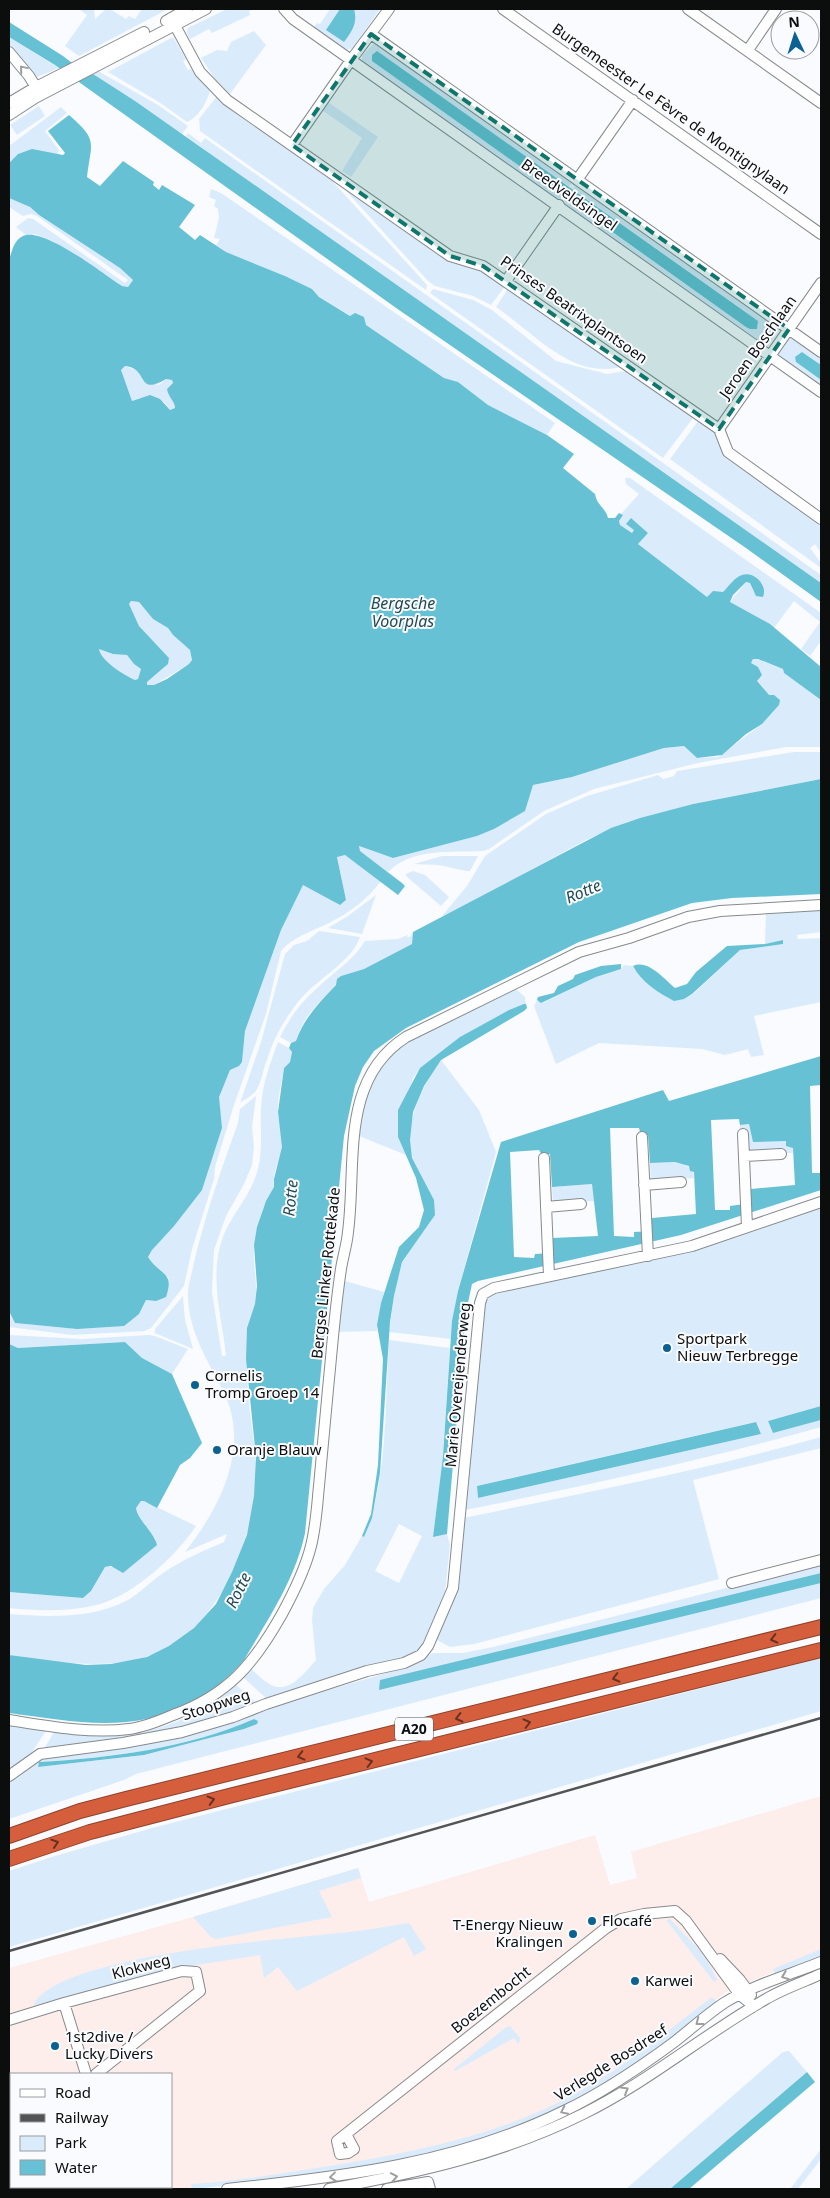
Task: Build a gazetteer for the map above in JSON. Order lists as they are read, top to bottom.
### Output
{
  "streets": {
    "highway": ["A20"],
    "street": [
      "Burgemeester Le Fèvre de Montignylaan",
      "Breedveldsingel",
      "Prinses Beatrixplantsoen",
      "Jeroen Boschlaan",
      "Bergse Linker Rottekade",
      "Marie Overeijenderweg",
      "Stoopweg",
      "Klokweg",
      "Boezembocht",
      "Verlegde Bosdreef"
    ]
  },
  "crossings": [
    ["Breedveldsingel", "Jeroen Boschlaan"],
    ["Prinses Beatrixplantsoen", "Jeroen Boschlaan"],
    ["Marie Overeijenderweg", "Stoopweg"],
    ["Boezembocht", "Verlegde Bosdreef"]
  ],
  "water": ["Bergsche Voorplas", "Rotte"],
  "places": [
    "Sportpark Nieuw Terbregge",
    "Cornelis Tromp Groep 14",
    "Oranje Blauw",
    "Flocafé",
    "T-Energy Nieuw Kralingen",
    "Karwei",
    "1st2dive / Lucky Divers"
  ],
  "legend": [
    "Road",
    "Railway",
    "Park",
    "Water"
  ],
  "north": "top"
}
